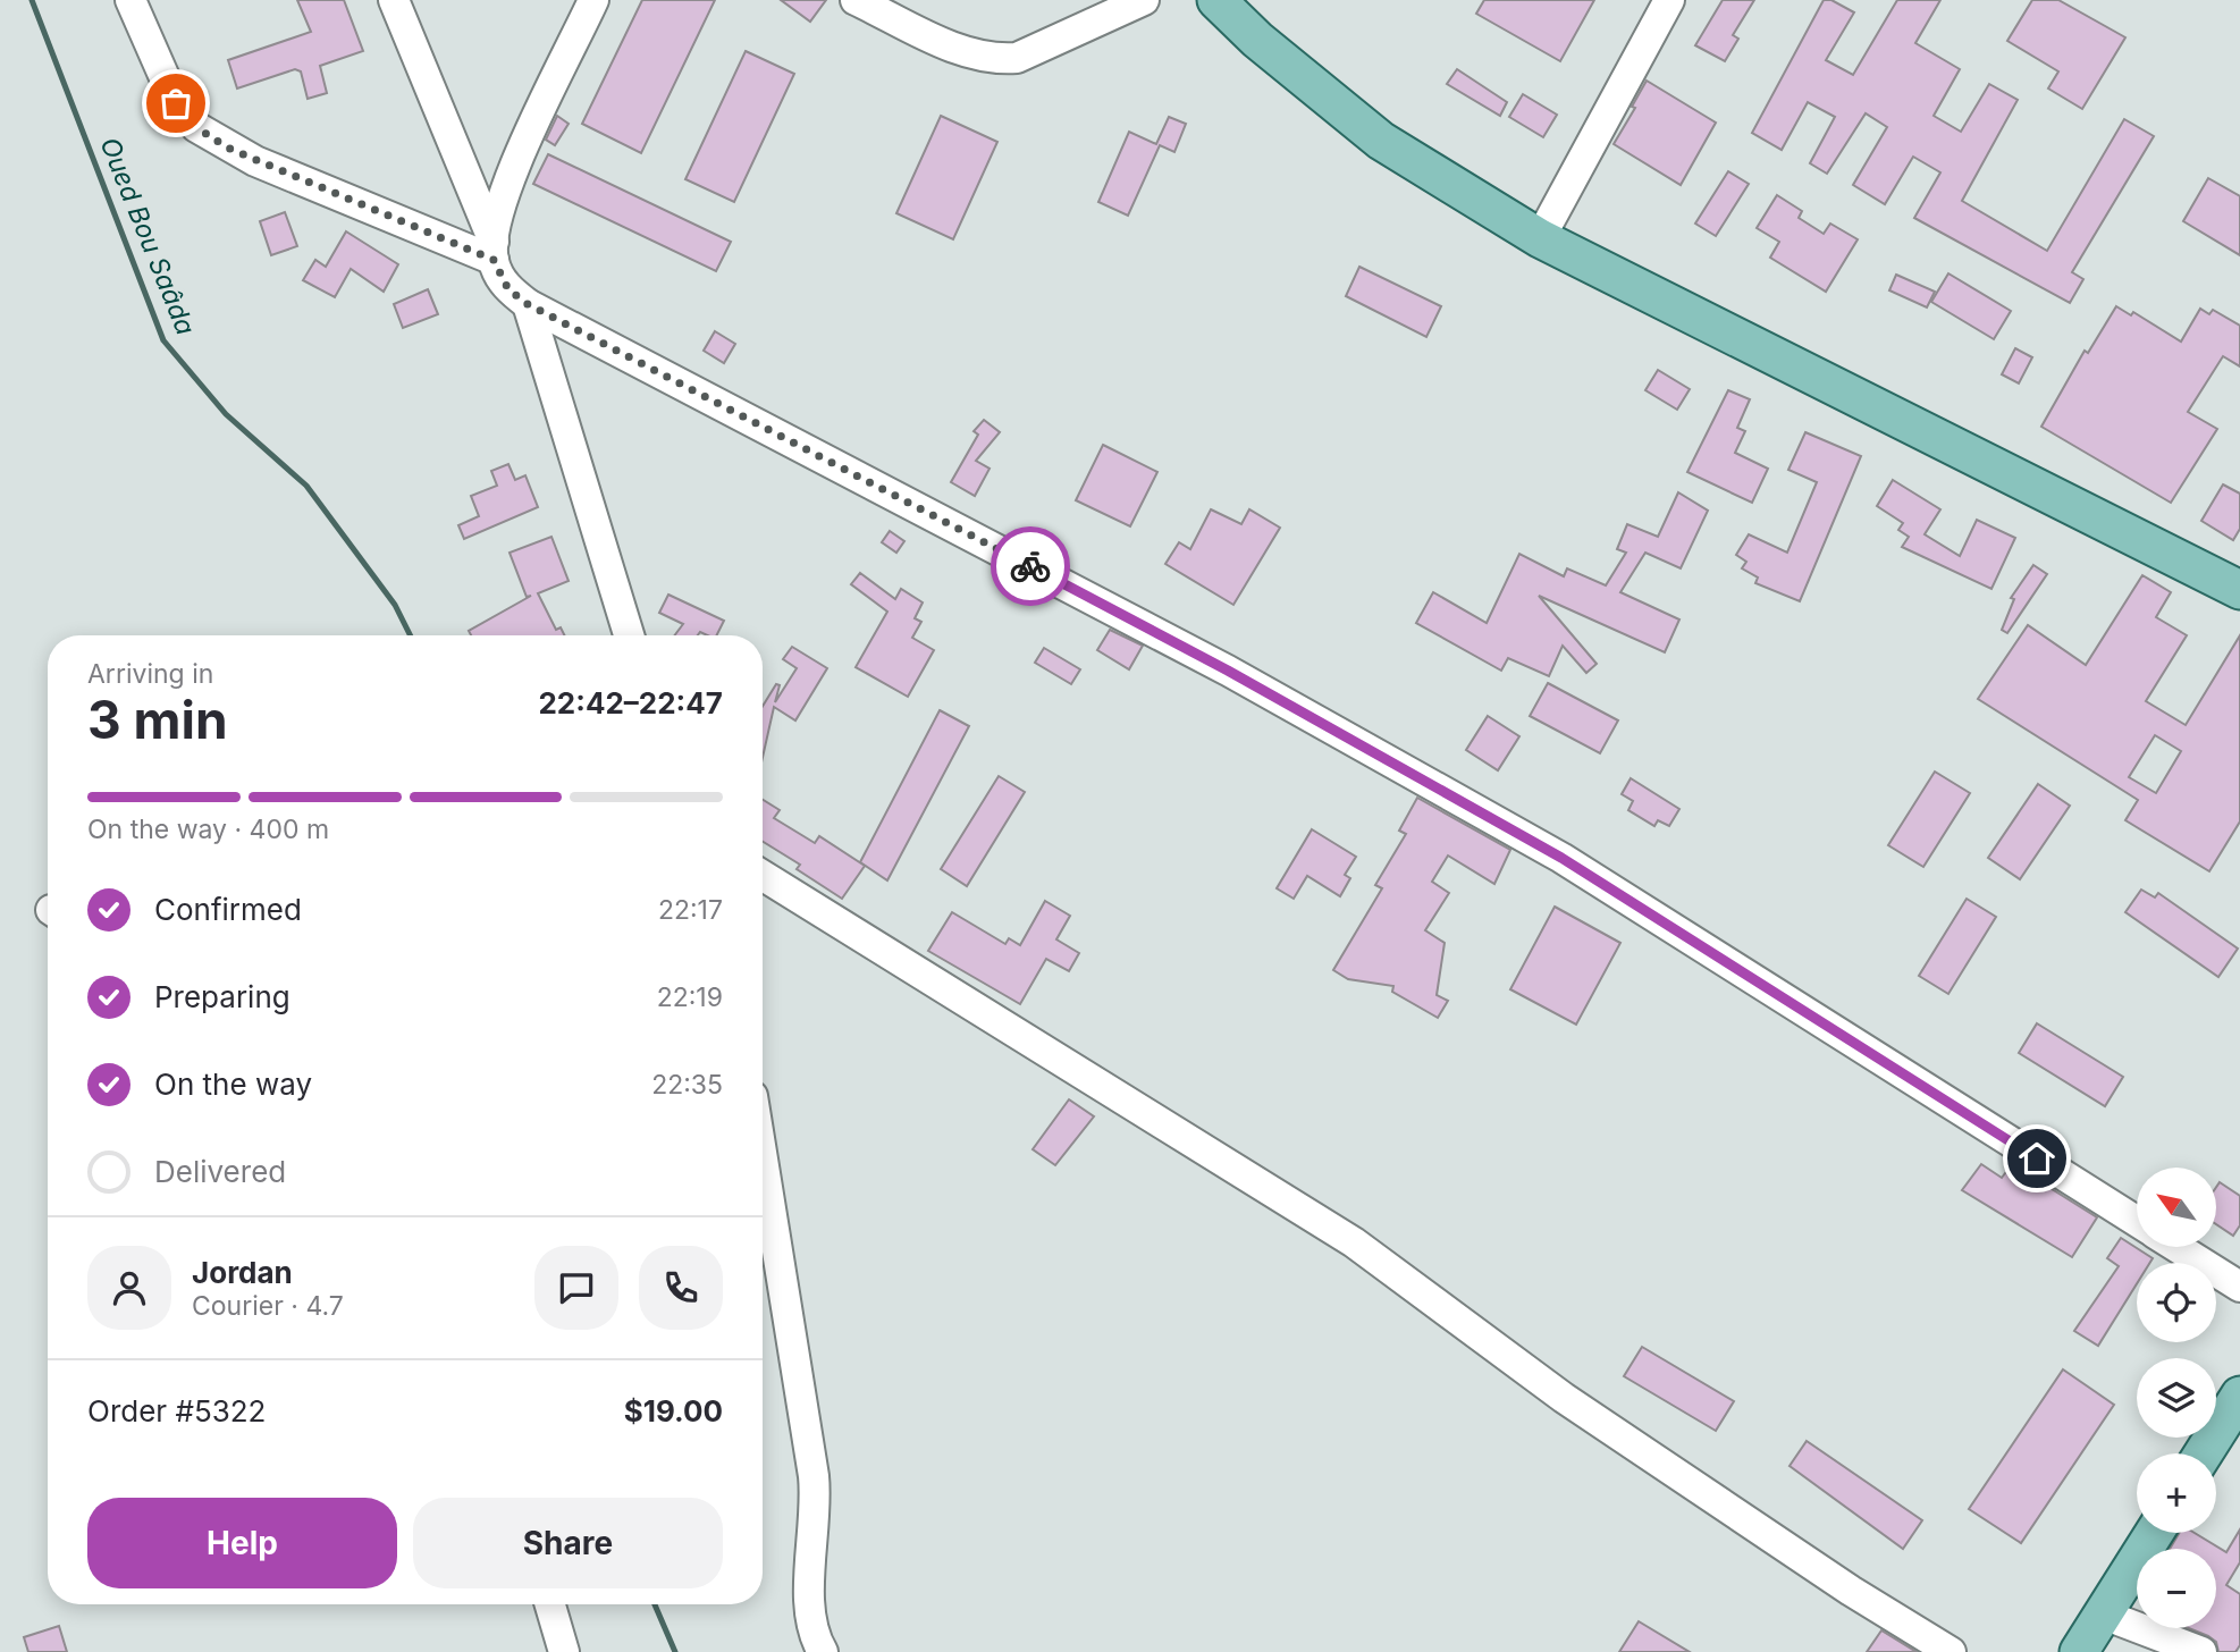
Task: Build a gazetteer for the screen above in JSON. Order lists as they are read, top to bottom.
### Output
{
  "water": ["Oued Bou Saâda"],
  "north": "top left",
  "page": {
    "heading": ["3 min", "Arriving in", "22:42–22:47"],
    "panel": [
      "Jordan",
      "Courier · 4.7",
      "Order #5322",
      "$19.00"
    ],
    "bar": "On the way · 400 m",
    "list": [
      ["Confirmed", "22:17"],
      ["Preparing", "22:19"],
      ["On the way", "22:35"],
      "Delivered"
    ],
    "map_buttons": ["+", "−"],
    "buttons": ["Help", "Share"]
  }
}
